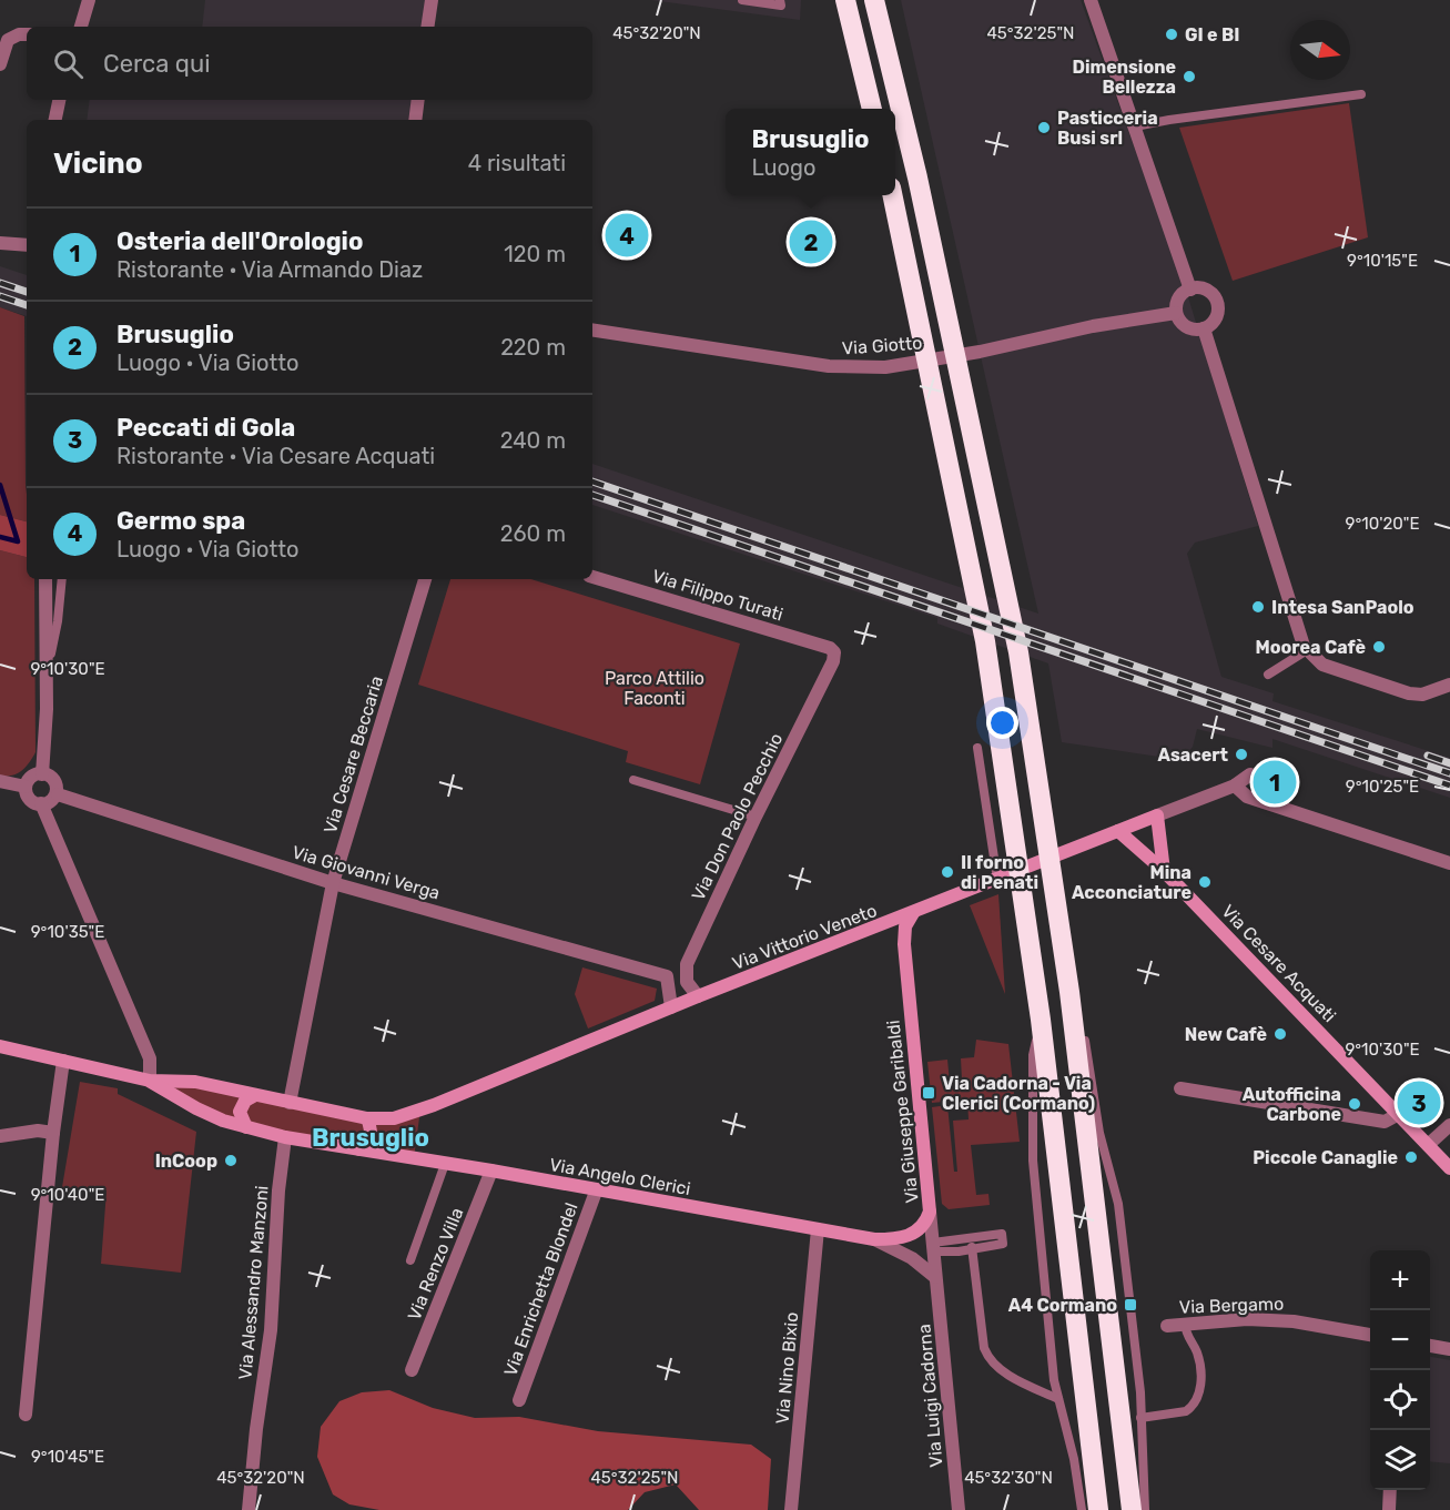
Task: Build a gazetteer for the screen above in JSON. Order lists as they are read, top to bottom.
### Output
{
  "streets": {
    "street": [
      "Via Giotto",
      "Via Filippo Turati",
      "Via Cesare Beccaria",
      "Via Don Paolo Pecchio",
      "Via Giovanni Verga",
      "Via Vittorio Veneto",
      "Via Cesare Acquati",
      "Via Giuseppe Garibaldi",
      "Via Angelo Clerici",
      "Via Renzo Villa",
      "Via Alessandro Manzoni",
      "Via Enrichetta Blondel",
      "Via Bergamo",
      "Via Nino Bixio",
      "Via Luigi Cadorna"
    ]
  },
  "crossings": [
    ["Via Filippo Turati", "Via Don Paolo Pecchio"],
    ["Via Cesare Beccaria", "Via Giovanni Verga"],
    ["Via Cesare Beccaria", "Via Vittorio Veneto"],
    ["Via Vittorio Veneto", "Via Cesare Acquati"],
    ["Via Vittorio Veneto", "Via Giuseppe Garibaldi"],
    ["Via Vittorio Veneto", "Via Angelo Clerici"],
    ["Via Giuseppe Garibaldi", "Via Angelo Clerici"],
    ["Via Giuseppe Garibaldi", "Via Luigi Cadorna"],
    ["Via Angelo Clerici", "Via Renzo Villa"],
    ["Via Angelo Clerici", "Via Alessandro Manzoni"],
    ["Via Angelo Clerici", "Via Enrichetta Blondel"],
    ["Via Angelo Clerici", "Via Nino Bixio"],
    ["Via Angelo Clerici", "Via Luigi Cadorna"]
  ],
  "districts": ["Brusuglio"],
  "parks": ["Parco Attilio Faconti"],
  "places": {
    "other": [
      "GI e BI",
      "Dimensione Bellezza",
      "Pasticceria Busi srl",
      "Intesa SanPaolo",
      "Moorea Cafè",
      "Asacert",
      "Il forno di Penati",
      "Mina Acconciature",
      "New Cafè",
      "Autofficina Carbone",
      "Piccole Canaglie",
      "InCoop"
    ],
    "transit": ["Via Cadorna - Via Clerici (Cormano)", "A4 Cormano"]
  },
  "north": "right",
  "page": {
    "search": "Cerca qui",
    "popup": ["Brusuglio", "Luogo"],
    "heading": ["Vicino", "4 risultati"],
    "list": [
      {
        "mark": "1",
        "name": "Osteria dell'Orologio",
        "note": "Ristorante · Via Armando Diaz",
        "value": "120 m"
      },
      {
        "mark": "2",
        "name": "Brusuglio",
        "note": "Luogo · Via Giotto",
        "value": "220 m"
      },
      {
        "mark": "3",
        "name": "Peccati di Gola",
        "note": "Ristorante · Via Cesare Acquati",
        "value": "240 m"
      },
      {
        "mark": "4",
        "name": "Germo spa",
        "note": "Luogo · Via Giotto",
        "value": "260 m"
      }
    ],
    "pins": [
      "4",
      "2",
      "1",
      "3"
    ],
    "map_buttons": ["+", "−"]
  },
  "coordinates": [
    "45°32'20\"N",
    "45°32'25\"N",
    "9°10'15\"E",
    "9°10'20\"E",
    "9°10'30\"E",
    "9°10'25\"E",
    "9°10'35\"E",
    "9°10'40\"E",
    "9°10'45\"E",
    "45°32'30\"N"
  ]
}
